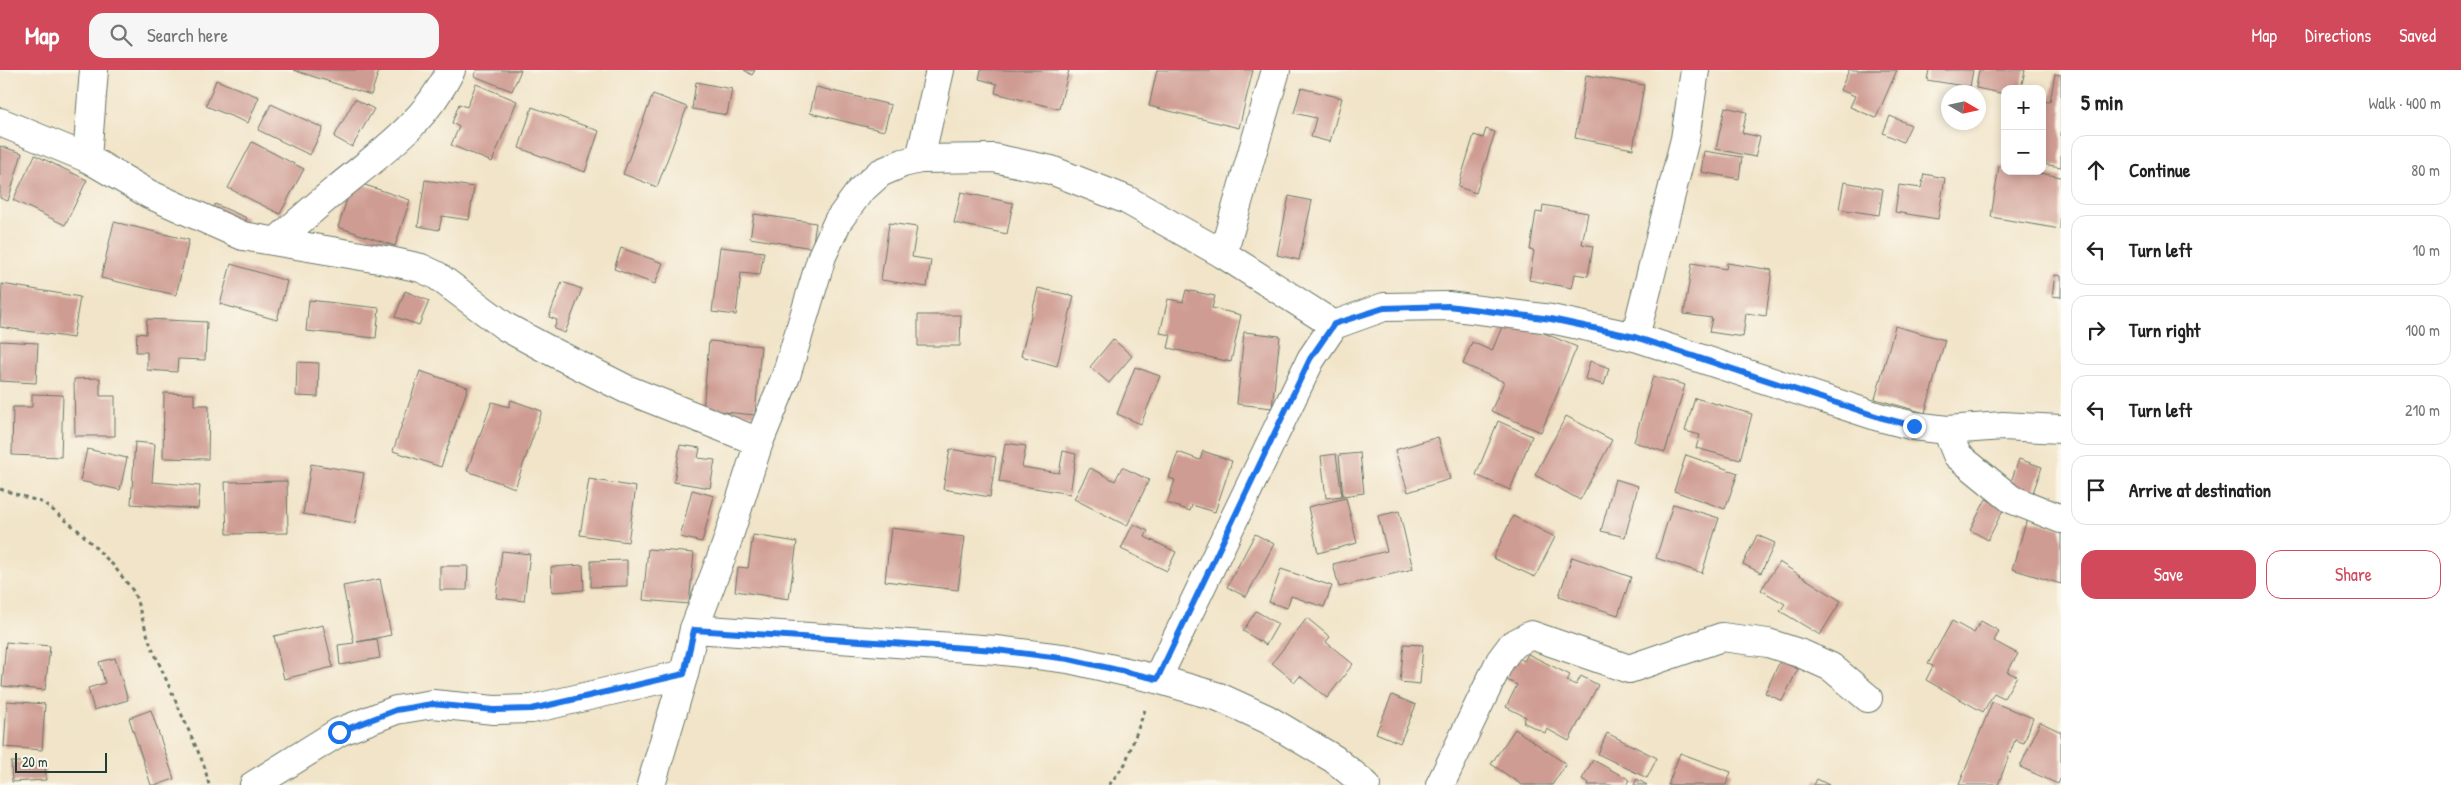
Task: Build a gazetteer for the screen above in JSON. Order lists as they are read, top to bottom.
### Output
{
  "scale_bar": "20 m",
  "north": "right",
  "page": {
    "header": "Map",
    "search": "Search here",
    "nav": ["Map", "Directions", "Saved"],
    "heading": ["5 min", "Walk · 400 m"],
    "map_buttons": ["+", "−"],
    "list": [
      ["Continue", "80 m"],
      ["Turn left", "10 m"],
      ["Turn right", "100 m"],
      ["Turn left", "210 m"],
      "Arrive at destination"
    ],
    "buttons": ["Save", "Share"],
    "scale": "20 m"
  }
}
